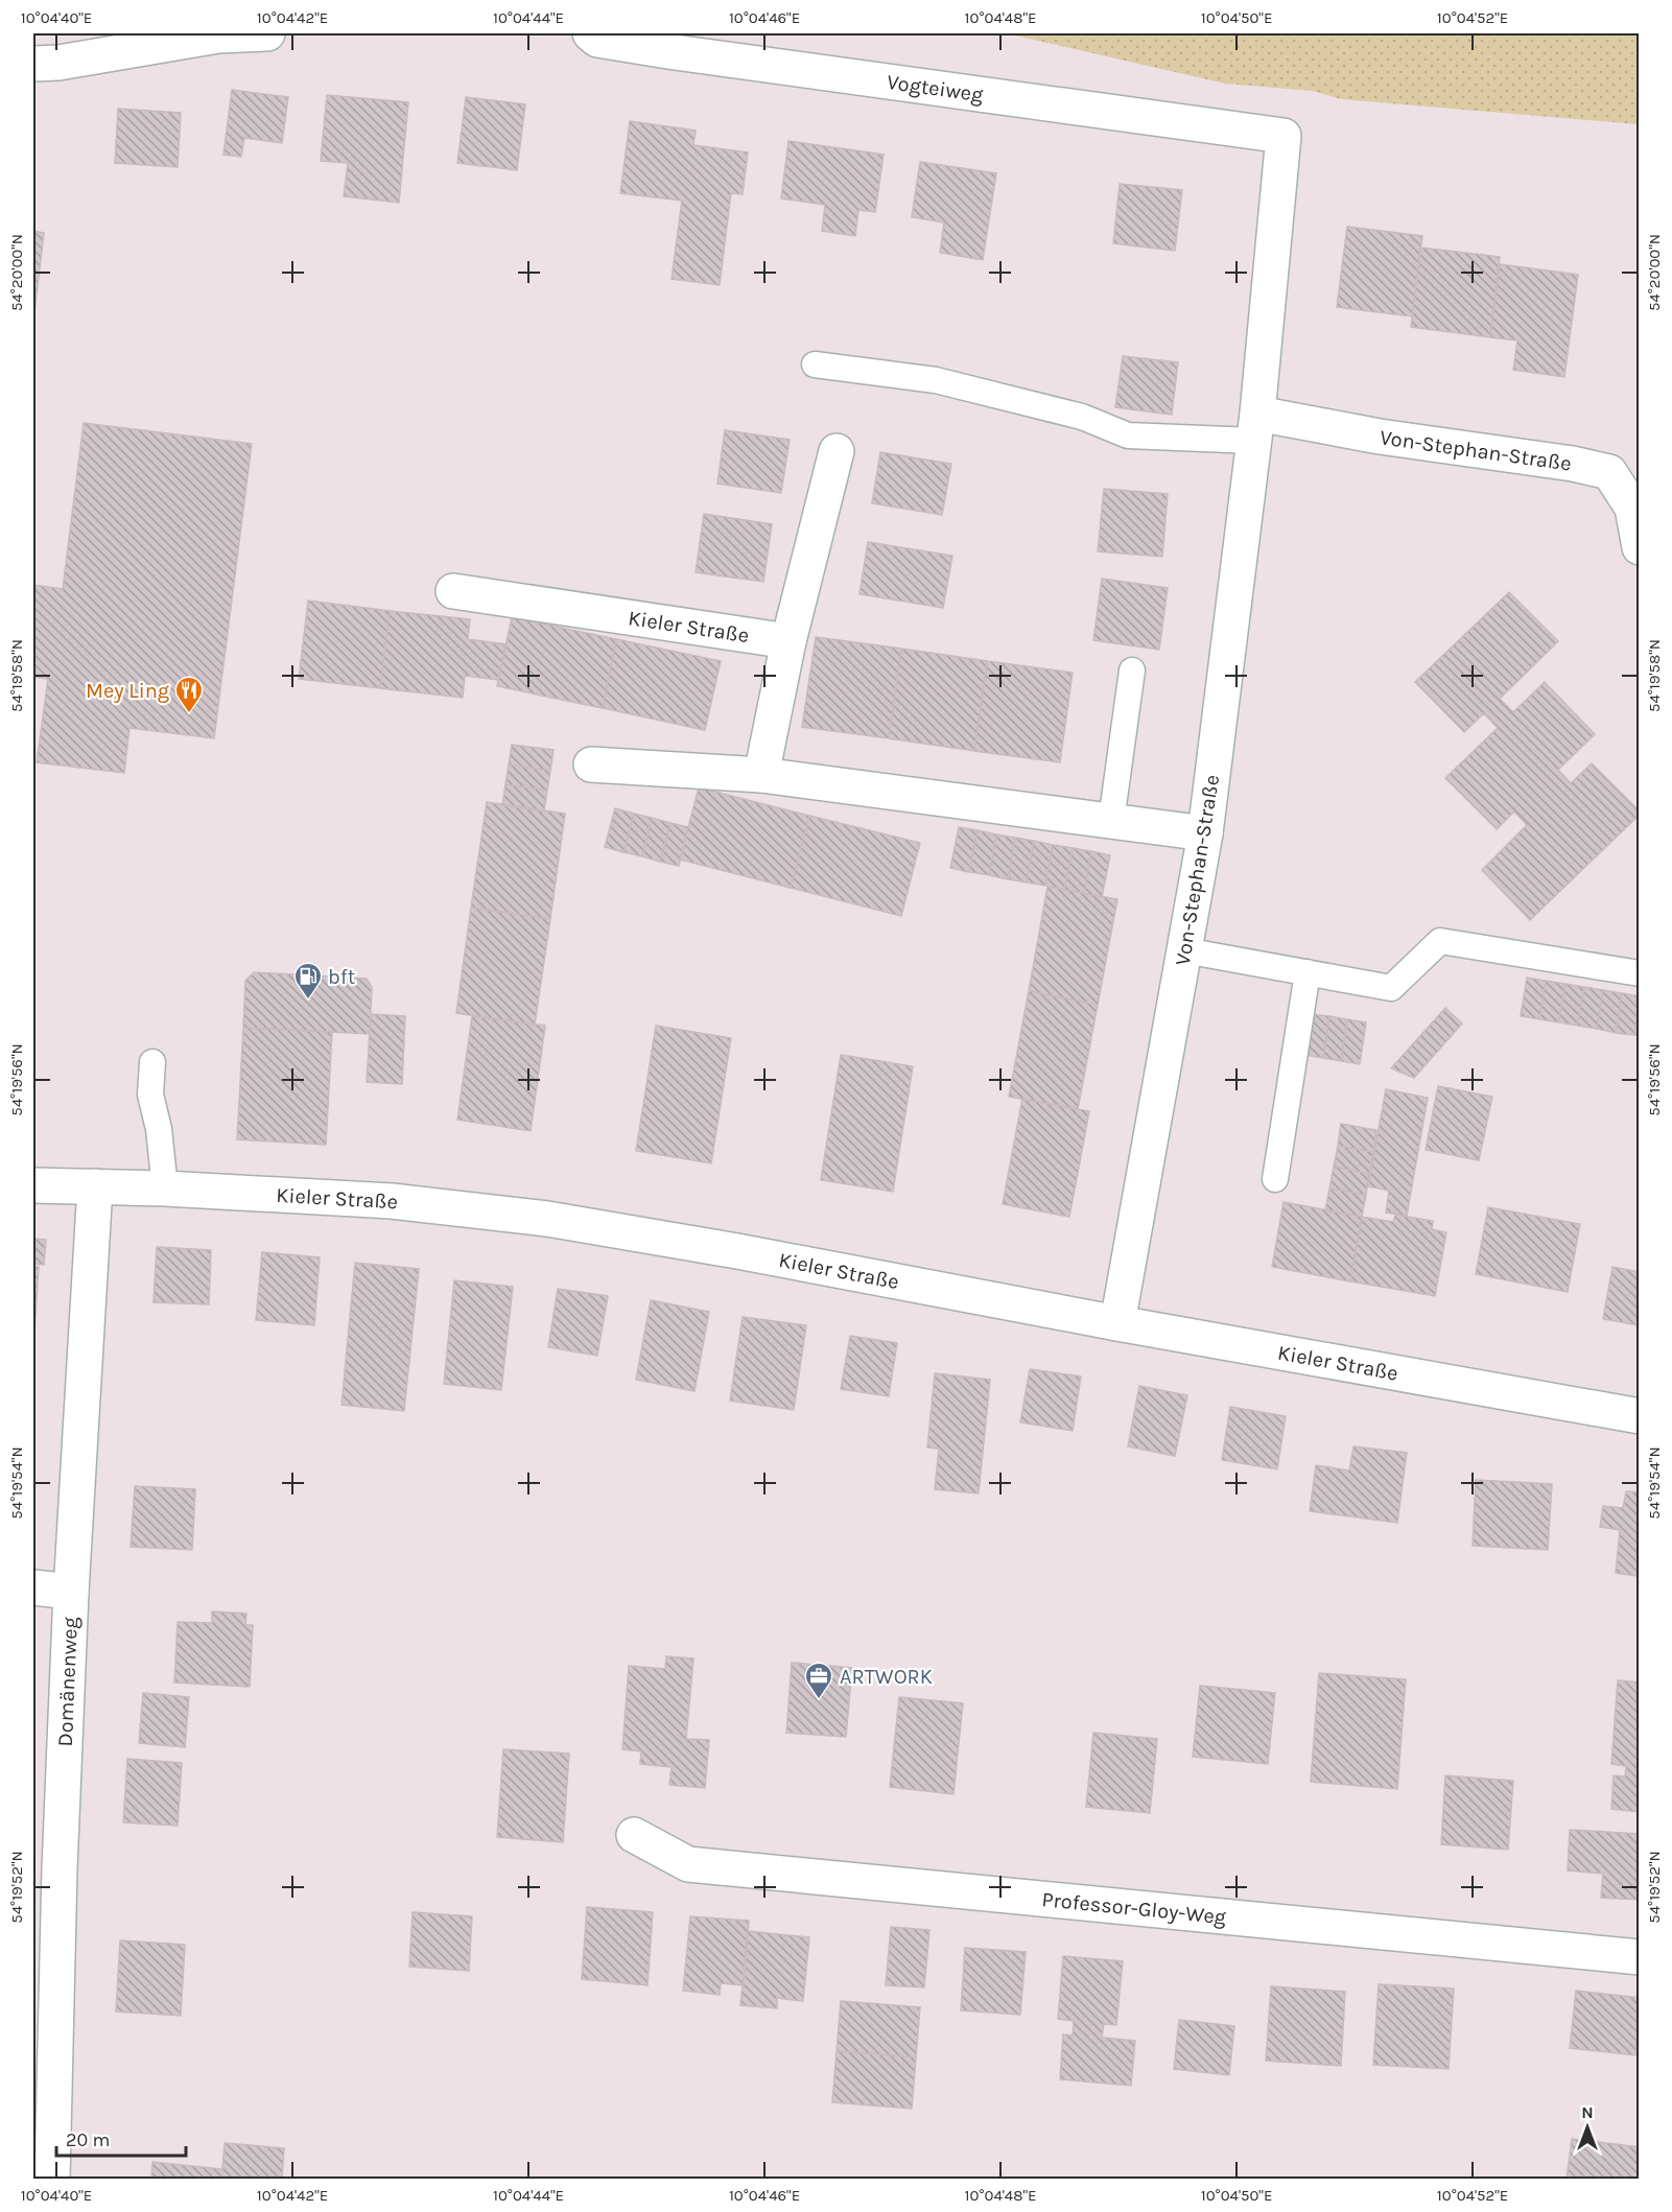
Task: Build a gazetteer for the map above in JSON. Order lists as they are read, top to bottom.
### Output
{
  "streets": {
    "street": [
      "Vogteiweg",
      "Von-Stephan-Straße",
      "Kieler Straße",
      "Domänenweg",
      "Professor-Gloy-Weg"
    ]
  },
  "crossings": [
    ["Vogteiweg", "Von-Stephan-Straße"],
    ["Von-Stephan-Straße", "Kieler Straße"],
    ["Kieler Straße", "Domänenweg"]
  ],
  "places": {
    "restaurant": ["Mey Ling"],
    "fuel station": ["bft"],
    "office": ["ARTWORK"]
  },
  "scale_bar": "20 m",
  "north": "top",
  "coordinates": [
    "10°04'40\"E",
    "10°04'42\"E",
    "10°04'44\"E",
    "10°04'46\"E",
    "10°04'48\"E",
    "10°04'50\"E",
    "10°04'52\"E",
    "54°20'00\"N",
    "54°19'58\"N",
    "54°19'56\"N",
    "54°19'54\"N",
    "54°19'52\"N"
  ]
}
